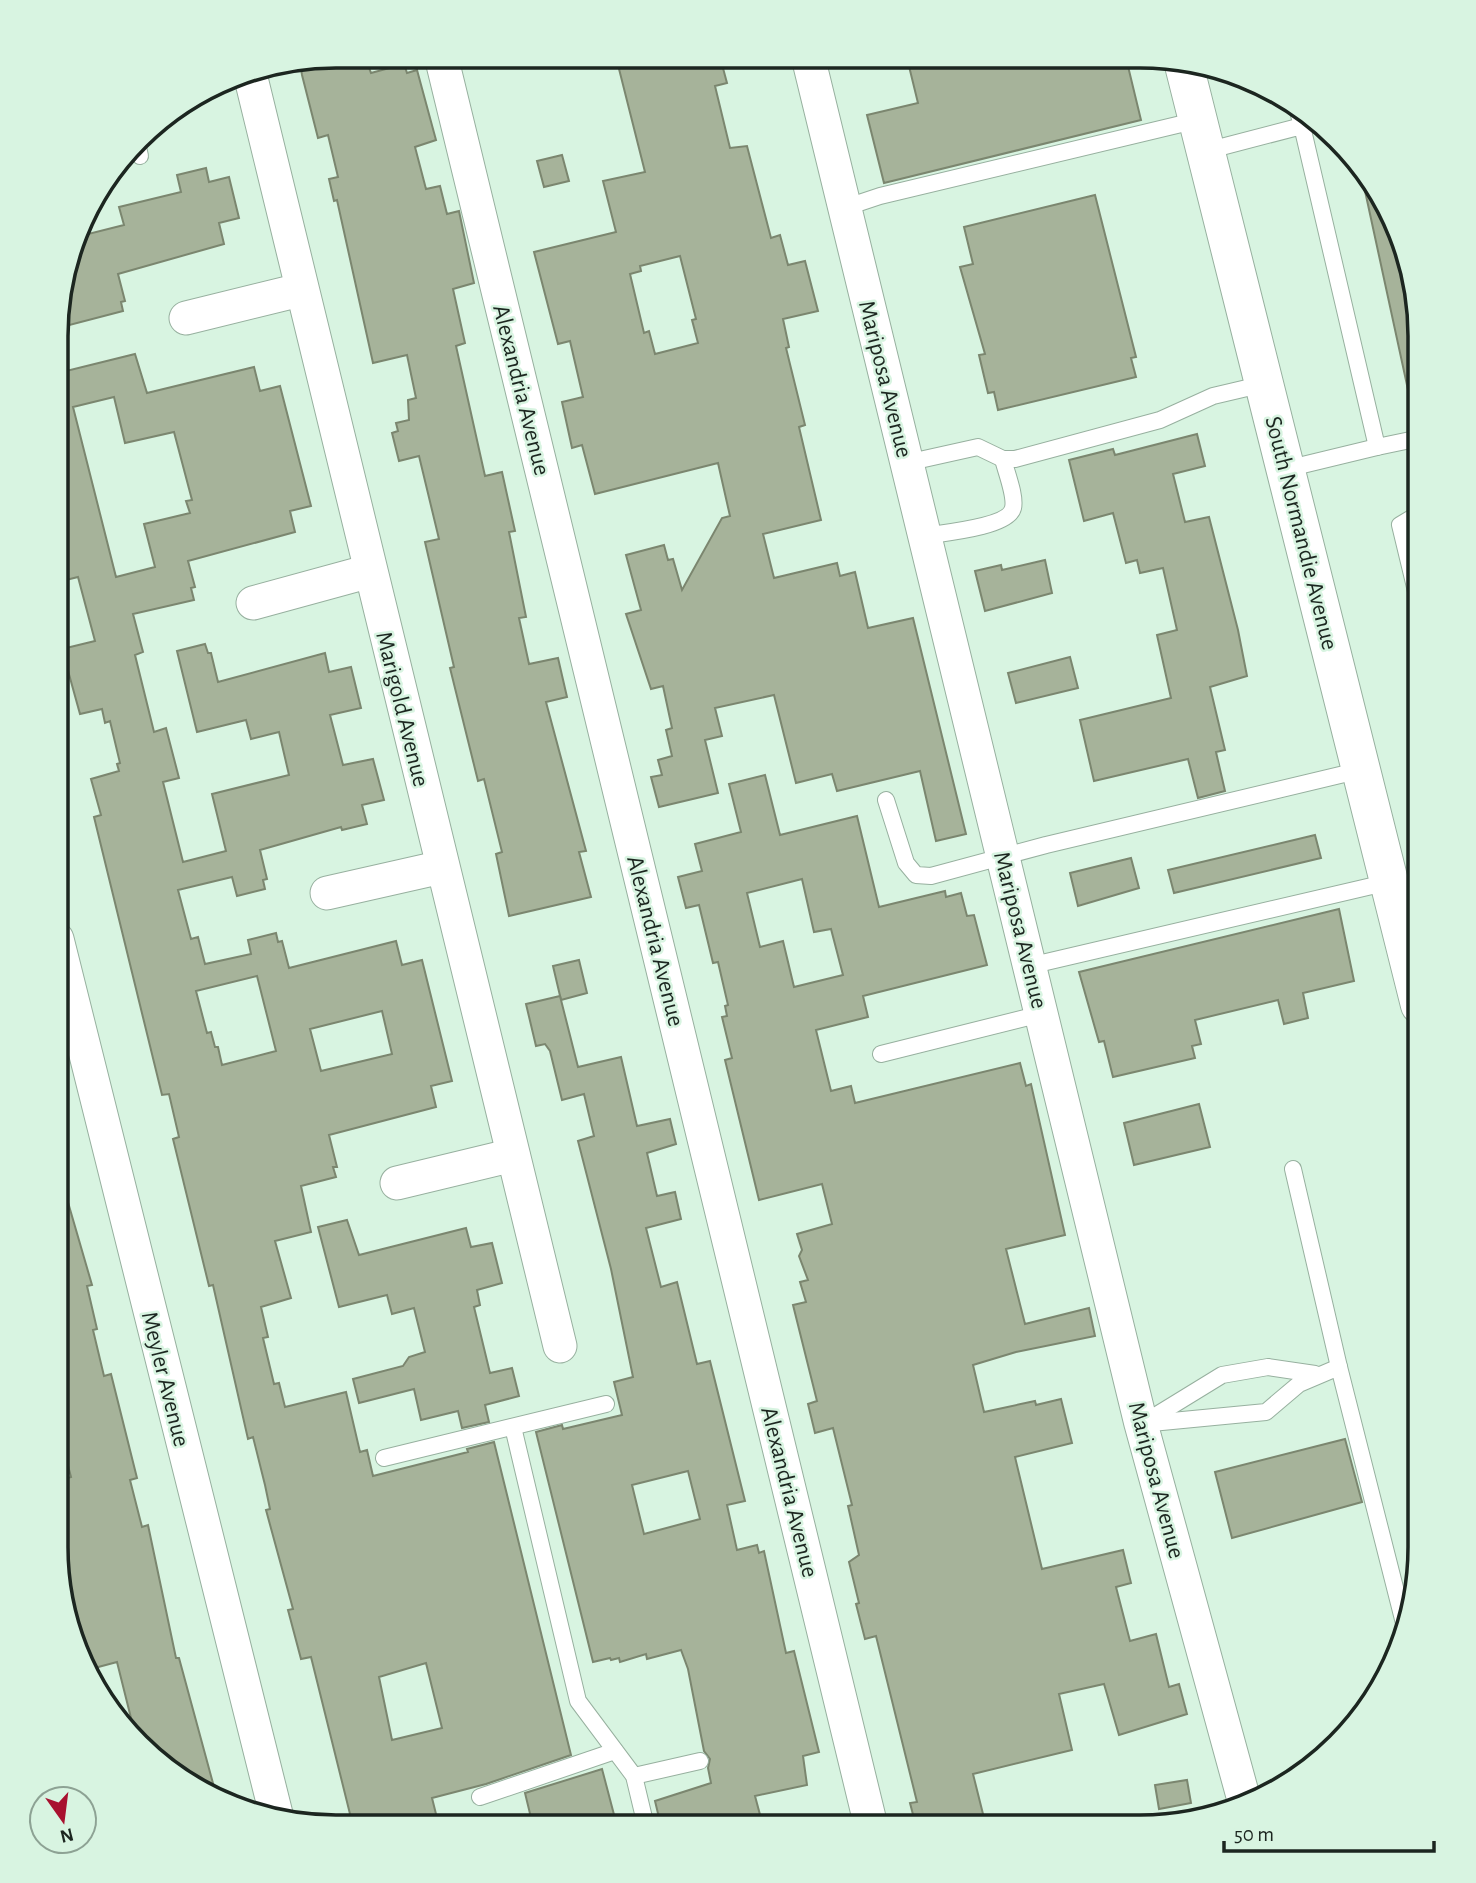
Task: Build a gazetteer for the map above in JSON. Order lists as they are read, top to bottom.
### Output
{
  "streets": {
    "main road": ["South Normandie Avenue"],
    "street": [
      "Mariposa Avenue",
      "Alexandria Avenue",
      "Marigold Avenue",
      "Meyler Avenue"
    ]
  },
  "scale_bar": "50 m",
  "north": "bottom"
}
